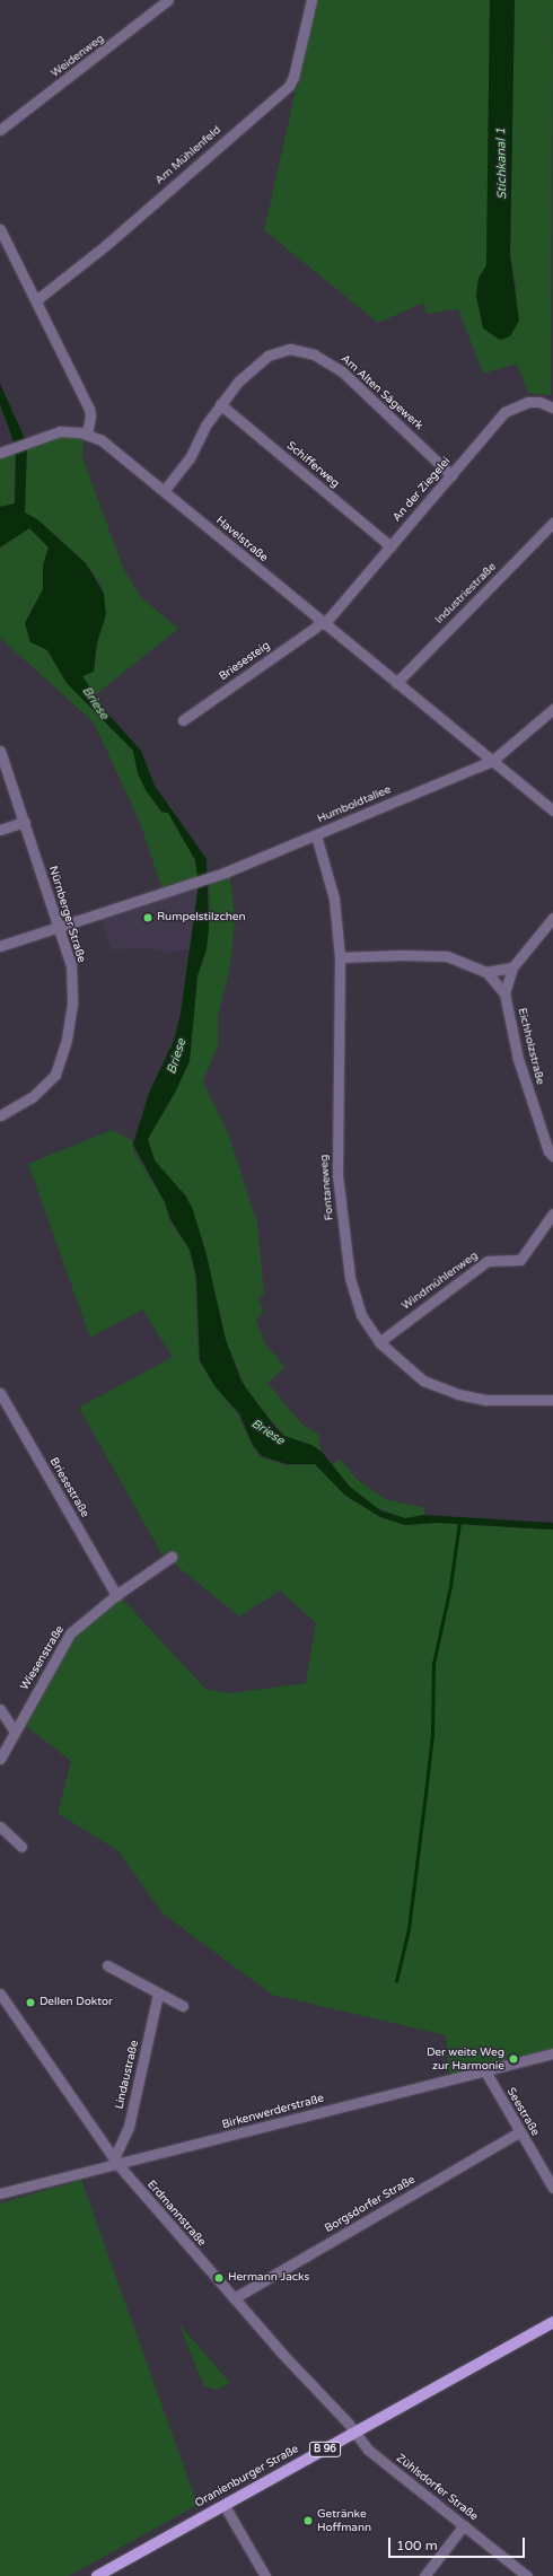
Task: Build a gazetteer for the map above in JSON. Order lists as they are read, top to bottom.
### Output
{
  "streets": {
    "main road": ["B 96", "Oranienburger Straße"],
    "street": [
      "Weidenweg",
      "Am Mühlenfeld",
      "Am Alten Sägewerk",
      "Schifferweg",
      "An der Ziegelei",
      "Havelstraße",
      "Industriestraße",
      "Briesesteig",
      "Humboldtallee",
      "Nürnberger Straße",
      "Eichholzstraße",
      "Fontaneweg",
      "Windmühlenweg",
      "Briesestraße",
      "Wiesenstraße",
      "Lindaustraße",
      "Birkenwerderstraße",
      "Seestraße",
      "Borgsdorfer Straße",
      "Erdmannstraße",
      "Zühlsdorfer Straße"
    ]
  },
  "crossings": [
    ["Am Alten Sägewerk", "Schifferweg"],
    ["Am Alten Sägewerk", "An der Ziegelei"],
    ["Am Alten Sägewerk", "Havelstraße"],
    ["Schifferweg", "An der Ziegelei"],
    ["An der Ziegelei", "Havelstraße"],
    ["An der Ziegelei", "Briesesteig"],
    ["Havelstraße", "Industriestraße"],
    ["Havelstraße", "Briesesteig"],
    ["Havelstraße", "Humboldtallee"],
    ["Humboldtallee", "Nürnberger Straße"],
    ["Humboldtallee", "Fontaneweg"],
    ["Eichholzstraße", "Fontaneweg"],
    ["Fontaneweg", "Windmühlenweg"],
    ["Briesestraße", "Wiesenstraße"],
    ["Lindaustraße", "Birkenwerderstraße"],
    ["Lindaustraße", "Erdmannstraße"],
    ["Birkenwerderstraße", "Seestraße"],
    ["Birkenwerderstraße", "Erdmannstraße"],
    ["Seestraße", "Borgsdorfer Straße"],
    ["Borgsdorfer Straße", "Erdmannstraße"],
    ["Erdmannstraße", "Oranienburger Straße"],
    ["Erdmannstraße", "Zühlsdorfer Straße"],
    ["Oranienburger Straße", "Zühlsdorfer Straße"]
  ],
  "water": ["Stichkanal 1", "Briese"],
  "places": [
    "Rumpelstilzchen",
    "Dellen Doktor",
    "Der weite Weg zur Harmonie",
    "Hermann Jacks",
    "Getränke Hoffmann"
  ],
  "scale_bar": "100 m"
}
